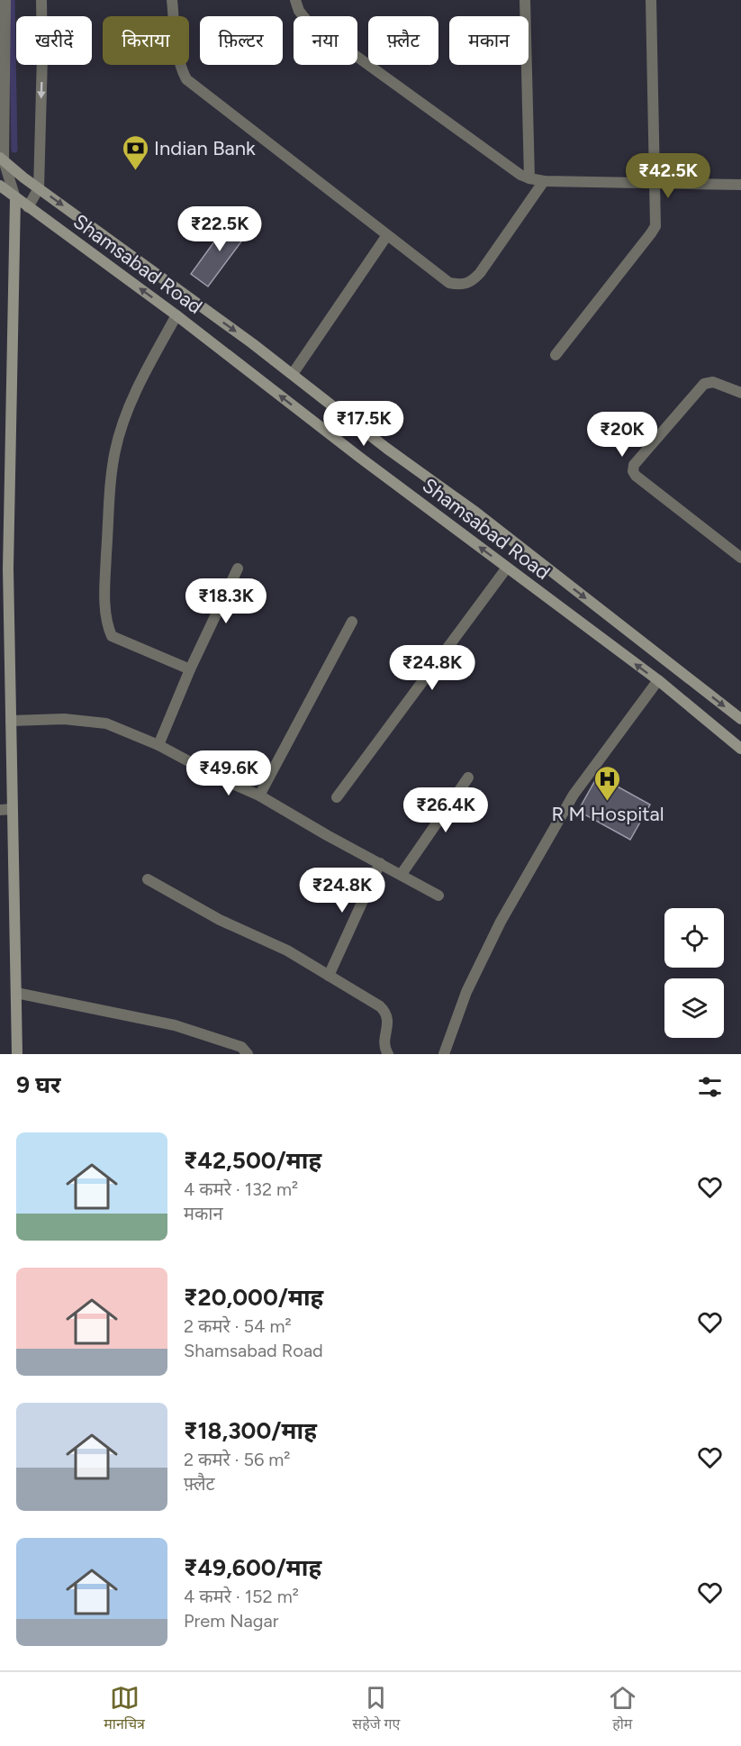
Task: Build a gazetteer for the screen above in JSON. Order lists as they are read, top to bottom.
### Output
{
  "streets": {
    "main road": ["Shamsabad Road"]
  },
  "places": {
    "bank": ["Indian Bank"],
    "hospital": ["R M Hospital"]
  },
  "page": {
    "chip": [
      "खरीदें",
      "किराया",
      "फ़िल्टर",
      "नया",
      "फ़्लैट",
      "मकान"
    ],
    "price": [
      "₹42.5K",
      "₹22.5K",
      "₹17.5K",
      "₹20K",
      "₹18.3K",
      "₹24.8K",
      "₹49.6K",
      "₹26.4K",
      "₹24.8K"
    ],
    "heading": "9 घर",
    "list": [
      {
        "name": "₹42,500/माह",
        "note": "4 कमरे · 132 m² · मकान"
      },
      {
        "name": "₹20,000/माह",
        "note": "2 कमरे · 54 m² · Shamsabad Road"
      },
      {
        "name": "₹18,300/माह",
        "note": "2 कमरे · 56 m² · फ़्लैट"
      },
      {
        "name": "₹49,600/माह",
        "note": "4 कमरे · 152 m² · Prem Nagar"
      }
    ],
    "tabs": ["मानचित्र", "सहेजे गए", "होम"]
  }
}
